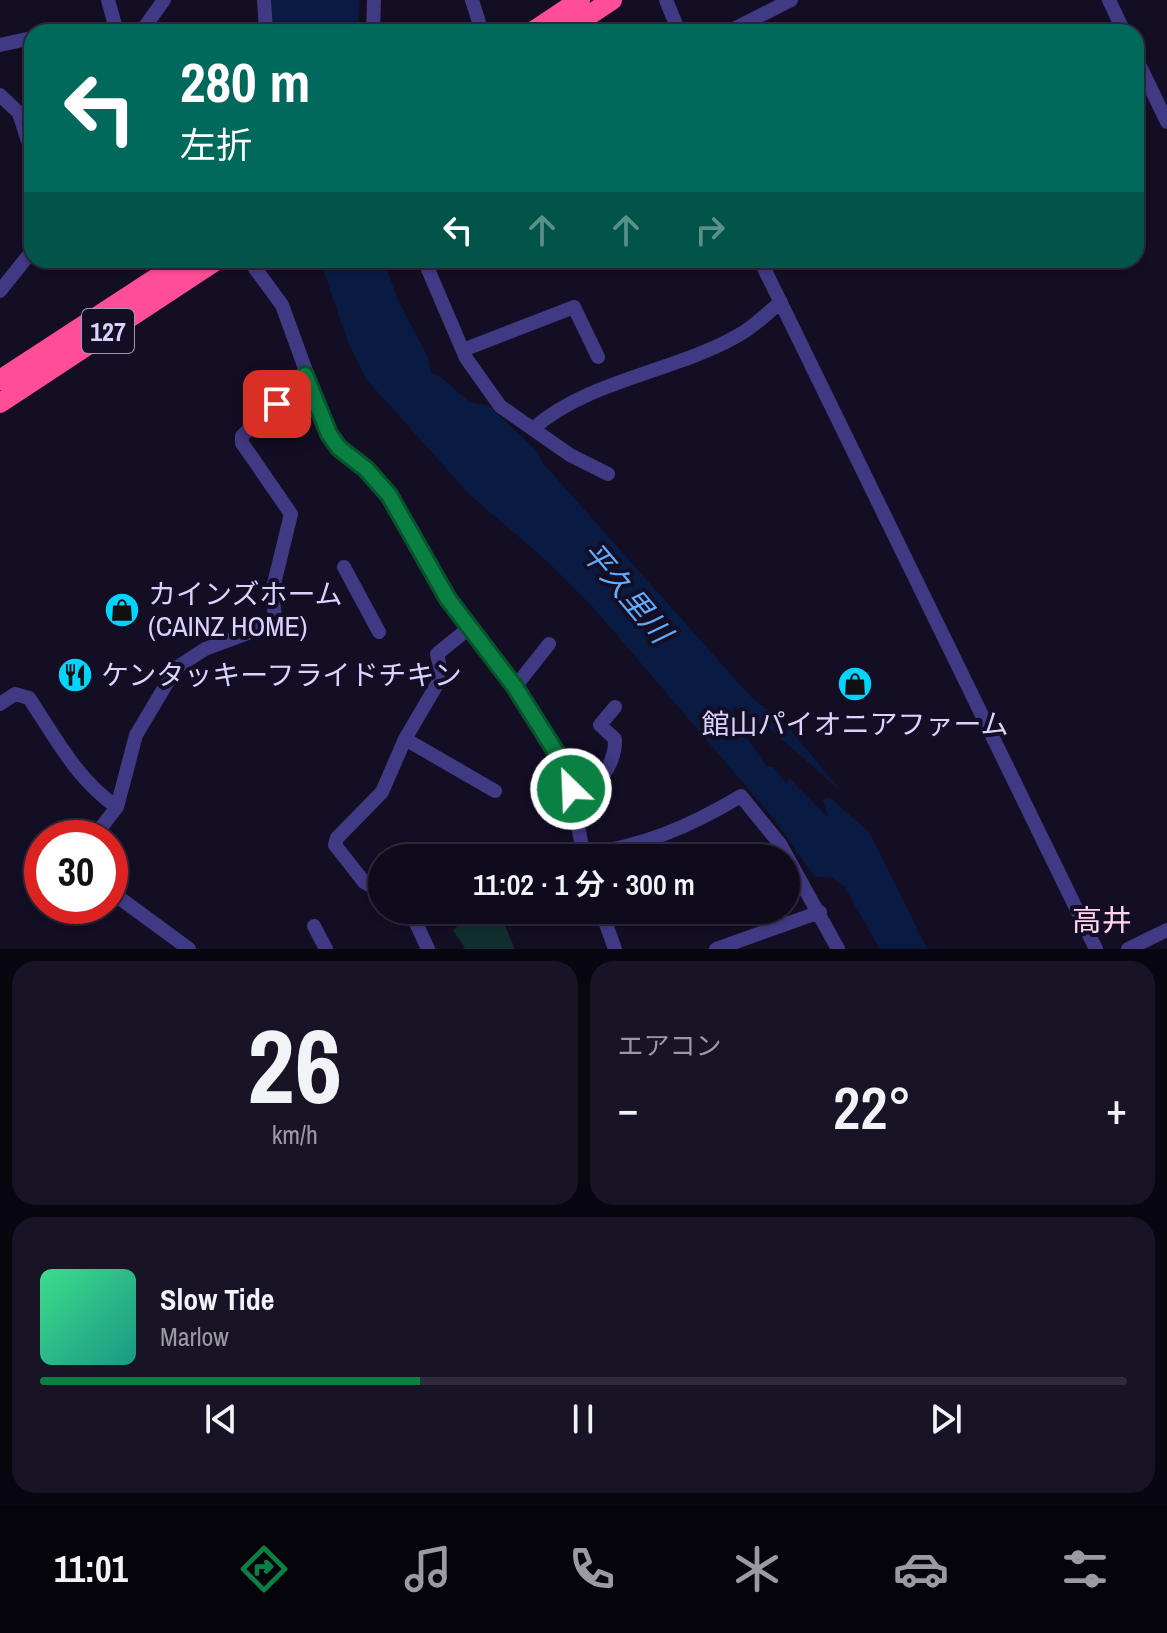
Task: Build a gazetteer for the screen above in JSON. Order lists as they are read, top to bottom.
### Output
{
  "streets": {
    "highway": ["127"]
  },
  "districts": ["高井"],
  "water": ["平久里川"],
  "places": {
    "shop": ["カインズホーム (CAINZ HOME)", "館山パイオニアファーム"],
    "restaurant": ["ケンタッキーフライドチキン"]
  },
  "page": {
    "turn": ["280 m", "左折"],
    "limit": "30",
    "trip": "11:02 · 1 分 · 300 m",
    "tile": [
      ["26", "km/h"],
      "エアコン"
    ],
    "heat": ["−", "22°", "+"],
    "song": ["Slow Tide", "Marlow"],
    "tabs": "11:01"
  }
}
